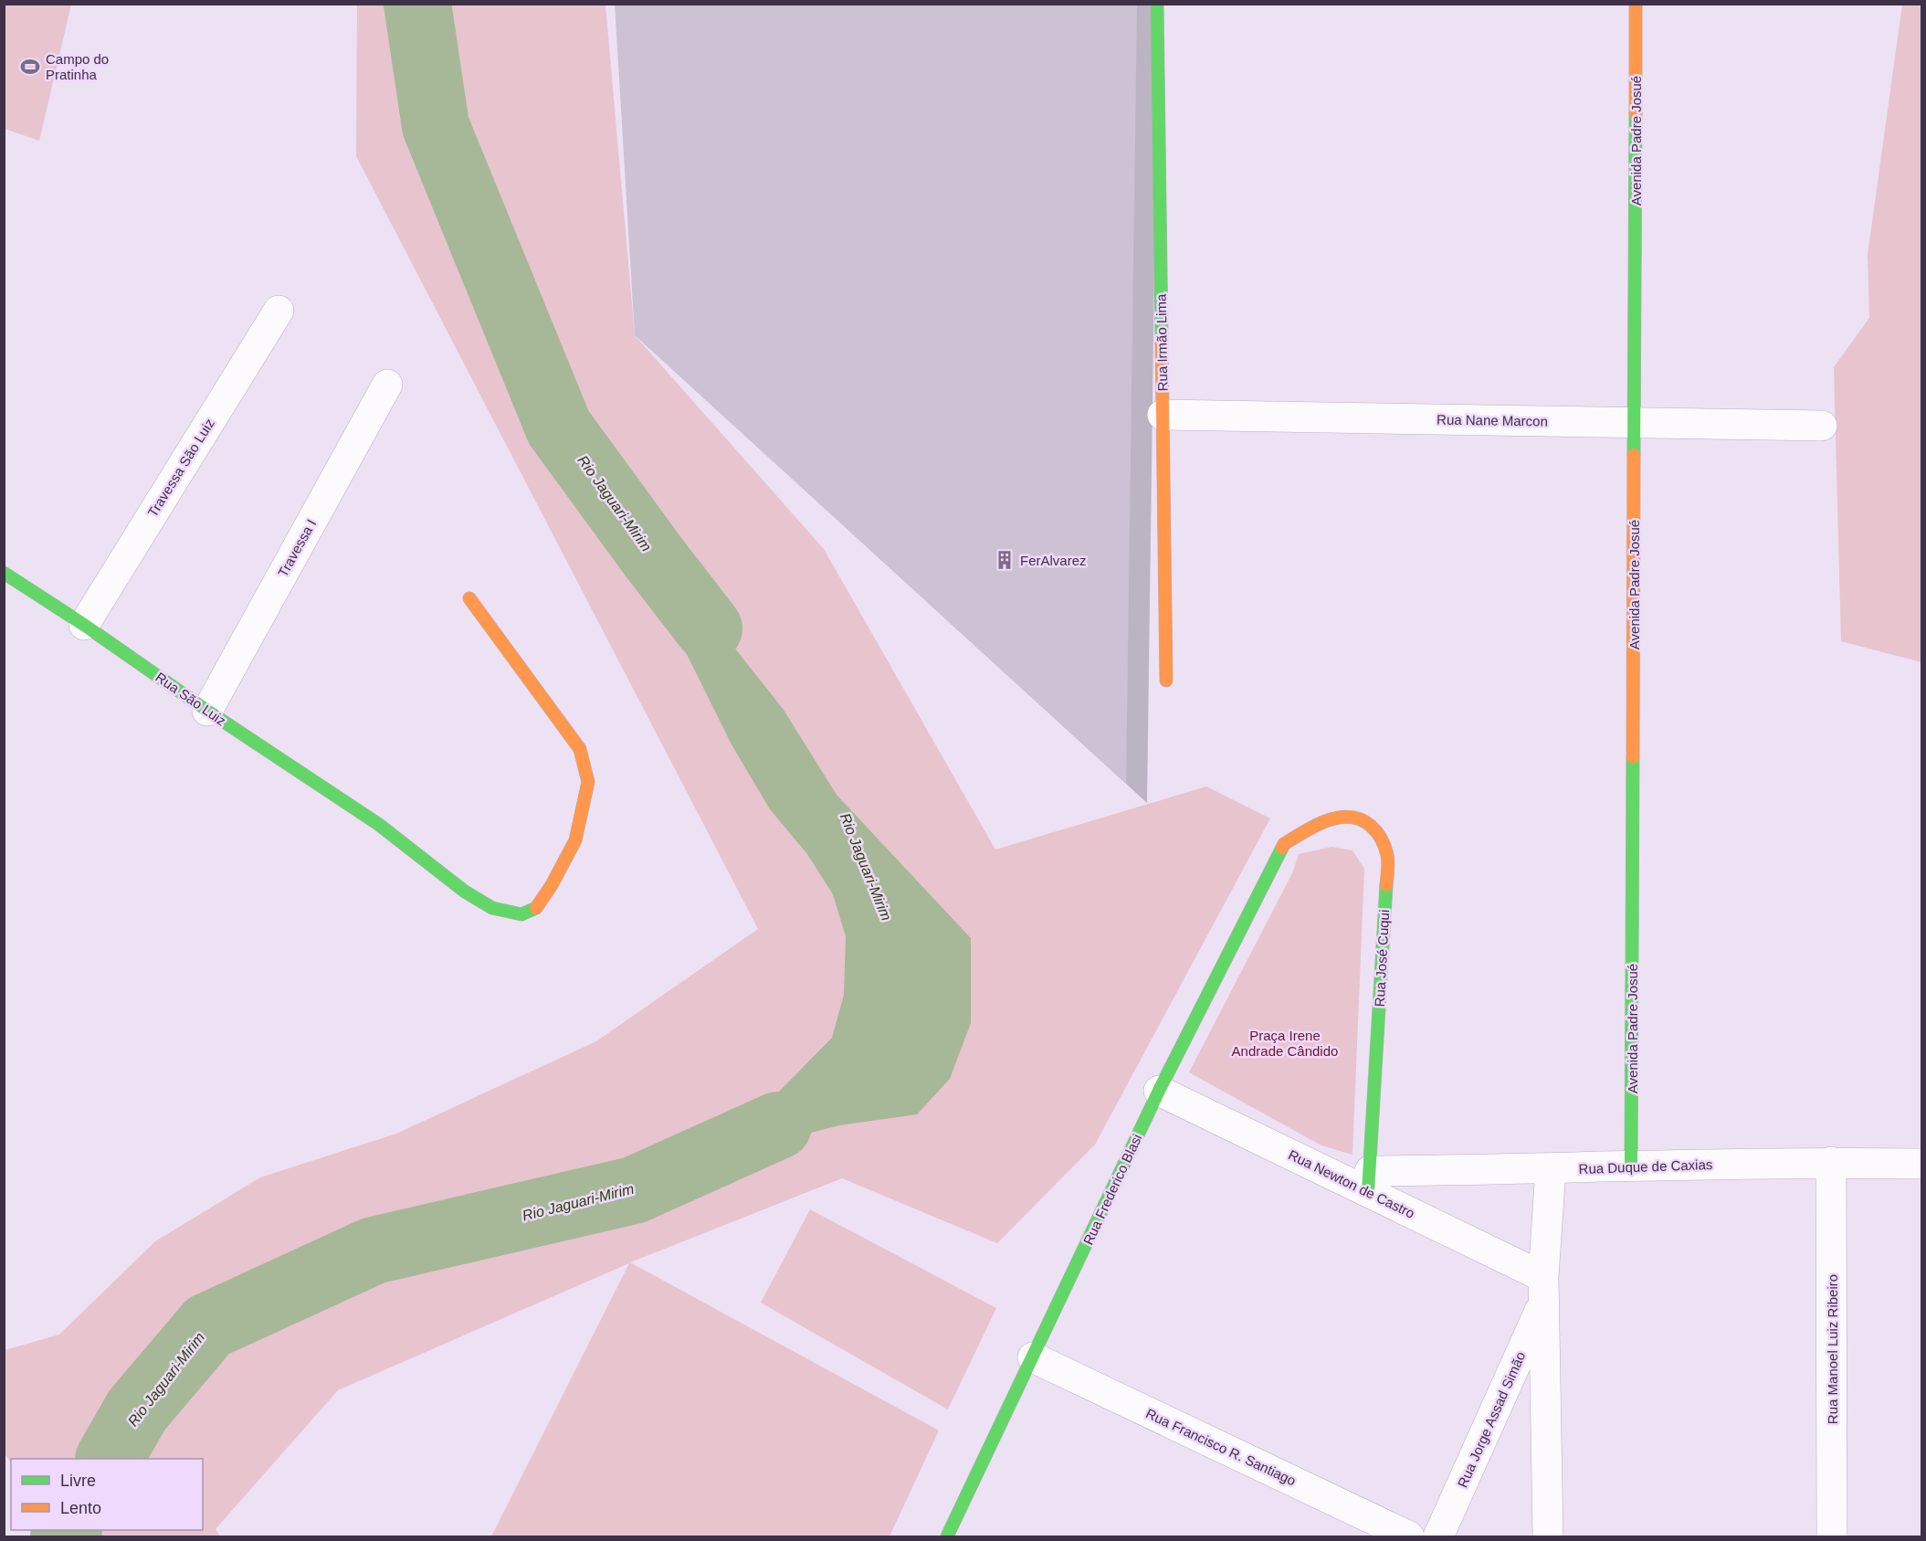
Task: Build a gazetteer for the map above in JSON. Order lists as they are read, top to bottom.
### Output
{
  "streets": {
    "street": [
      "Avenida Padre Josué",
      "Rua Irmão Lima",
      "Rua Nane Marcon",
      "Travessa São Luiz",
      "Travessa I",
      "Rua São Luiz",
      "Rua José Cuqui",
      "Rua Duque de Caxias",
      "Rua Newton de Castro",
      "Rua Frederico Blasi",
      "Rua Manoel Luiz Ribeiro",
      "Rua Jorge Assad Simão",
      "Rua Francisco R. Santiago"
    ]
  },
  "crossings": [
    ["Avenida Padre Josué", "Rua Nane Marcon"],
    ["Avenida Padre Josué", "Rua Duque de Caxias"],
    ["Rua Irmão Lima", "Rua Nane Marcon"],
    ["Travessa São Luiz", "Rua São Luiz"],
    ["Travessa I", "Rua São Luiz"],
    ["Rua José Cuqui", "Rua Duque de Caxias"],
    ["Rua José Cuqui", "Rua Newton de Castro"],
    ["Rua José Cuqui", "Rua Frederico Blasi"],
    ["Rua Duque de Caxias", "Rua Newton de Castro"],
    ["Rua Duque de Caxias", "Rua Manoel Luiz Ribeiro"],
    ["Rua Duque de Caxias", "Rua Jorge Assad Simão"],
    ["Rua Newton de Castro", "Rua Frederico Blasi"],
    ["Rua Newton de Castro", "Rua Jorge Assad Simão"],
    ["Rua Frederico Blasi", "Rua Francisco R. Santiago"]
  ],
  "water": ["Rio Jaguari-Mirim"],
  "parks": ["Praça Irene Andrade Cândido"],
  "places": {
    "sports": ["Campo do Pratinha"],
    "building": ["FerAlvarez"]
  },
  "legend": ["Livre", "Lento"]
}
